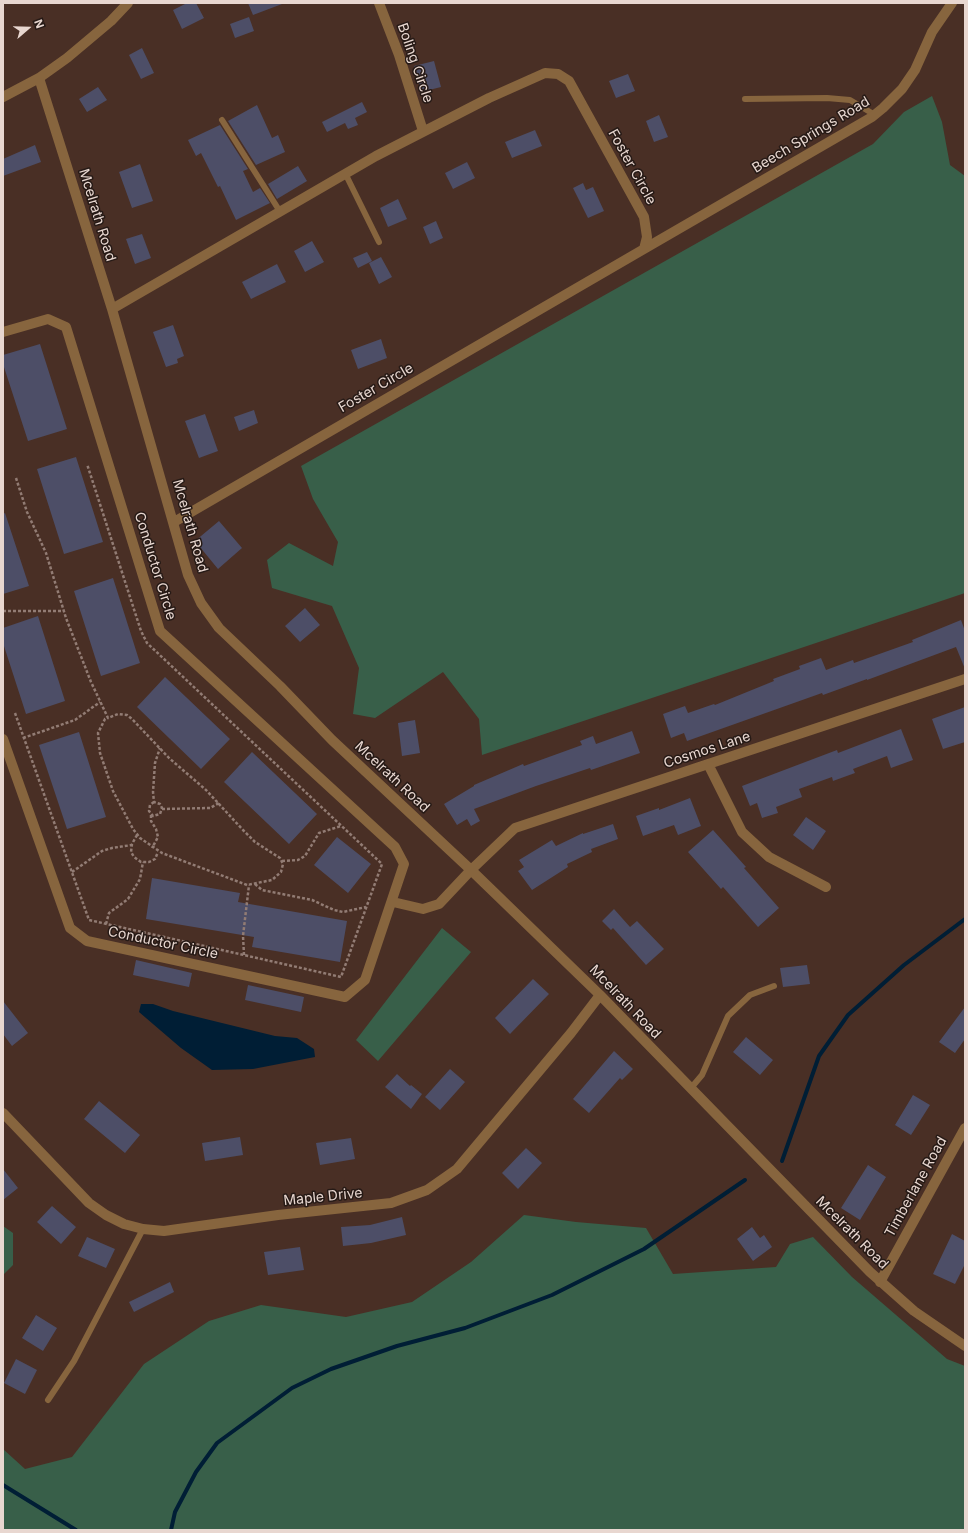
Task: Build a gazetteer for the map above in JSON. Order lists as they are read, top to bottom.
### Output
{
  "streets": {
    "street": [
      "Boling Circle",
      "Beech Springs Road",
      "Foster Circle",
      "Mcelrath Road",
      "Conductor Circle",
      "Cosmos Lane",
      "Timberlane Road",
      "Maple Drive"
    ]
  },
  "crossings": [
    ["Boling Circle", "Foster Circle"],
    ["Beech Springs Road", "Foster Circle"],
    ["Foster Circle", "Mcelrath Road"],
    ["Mcelrath Road", "Cosmos Lane"],
    ["Mcelrath Road", "Timberlane Road"],
    ["Mcelrath Road", "Maple Drive"]
  ],
  "north": "right"
}
